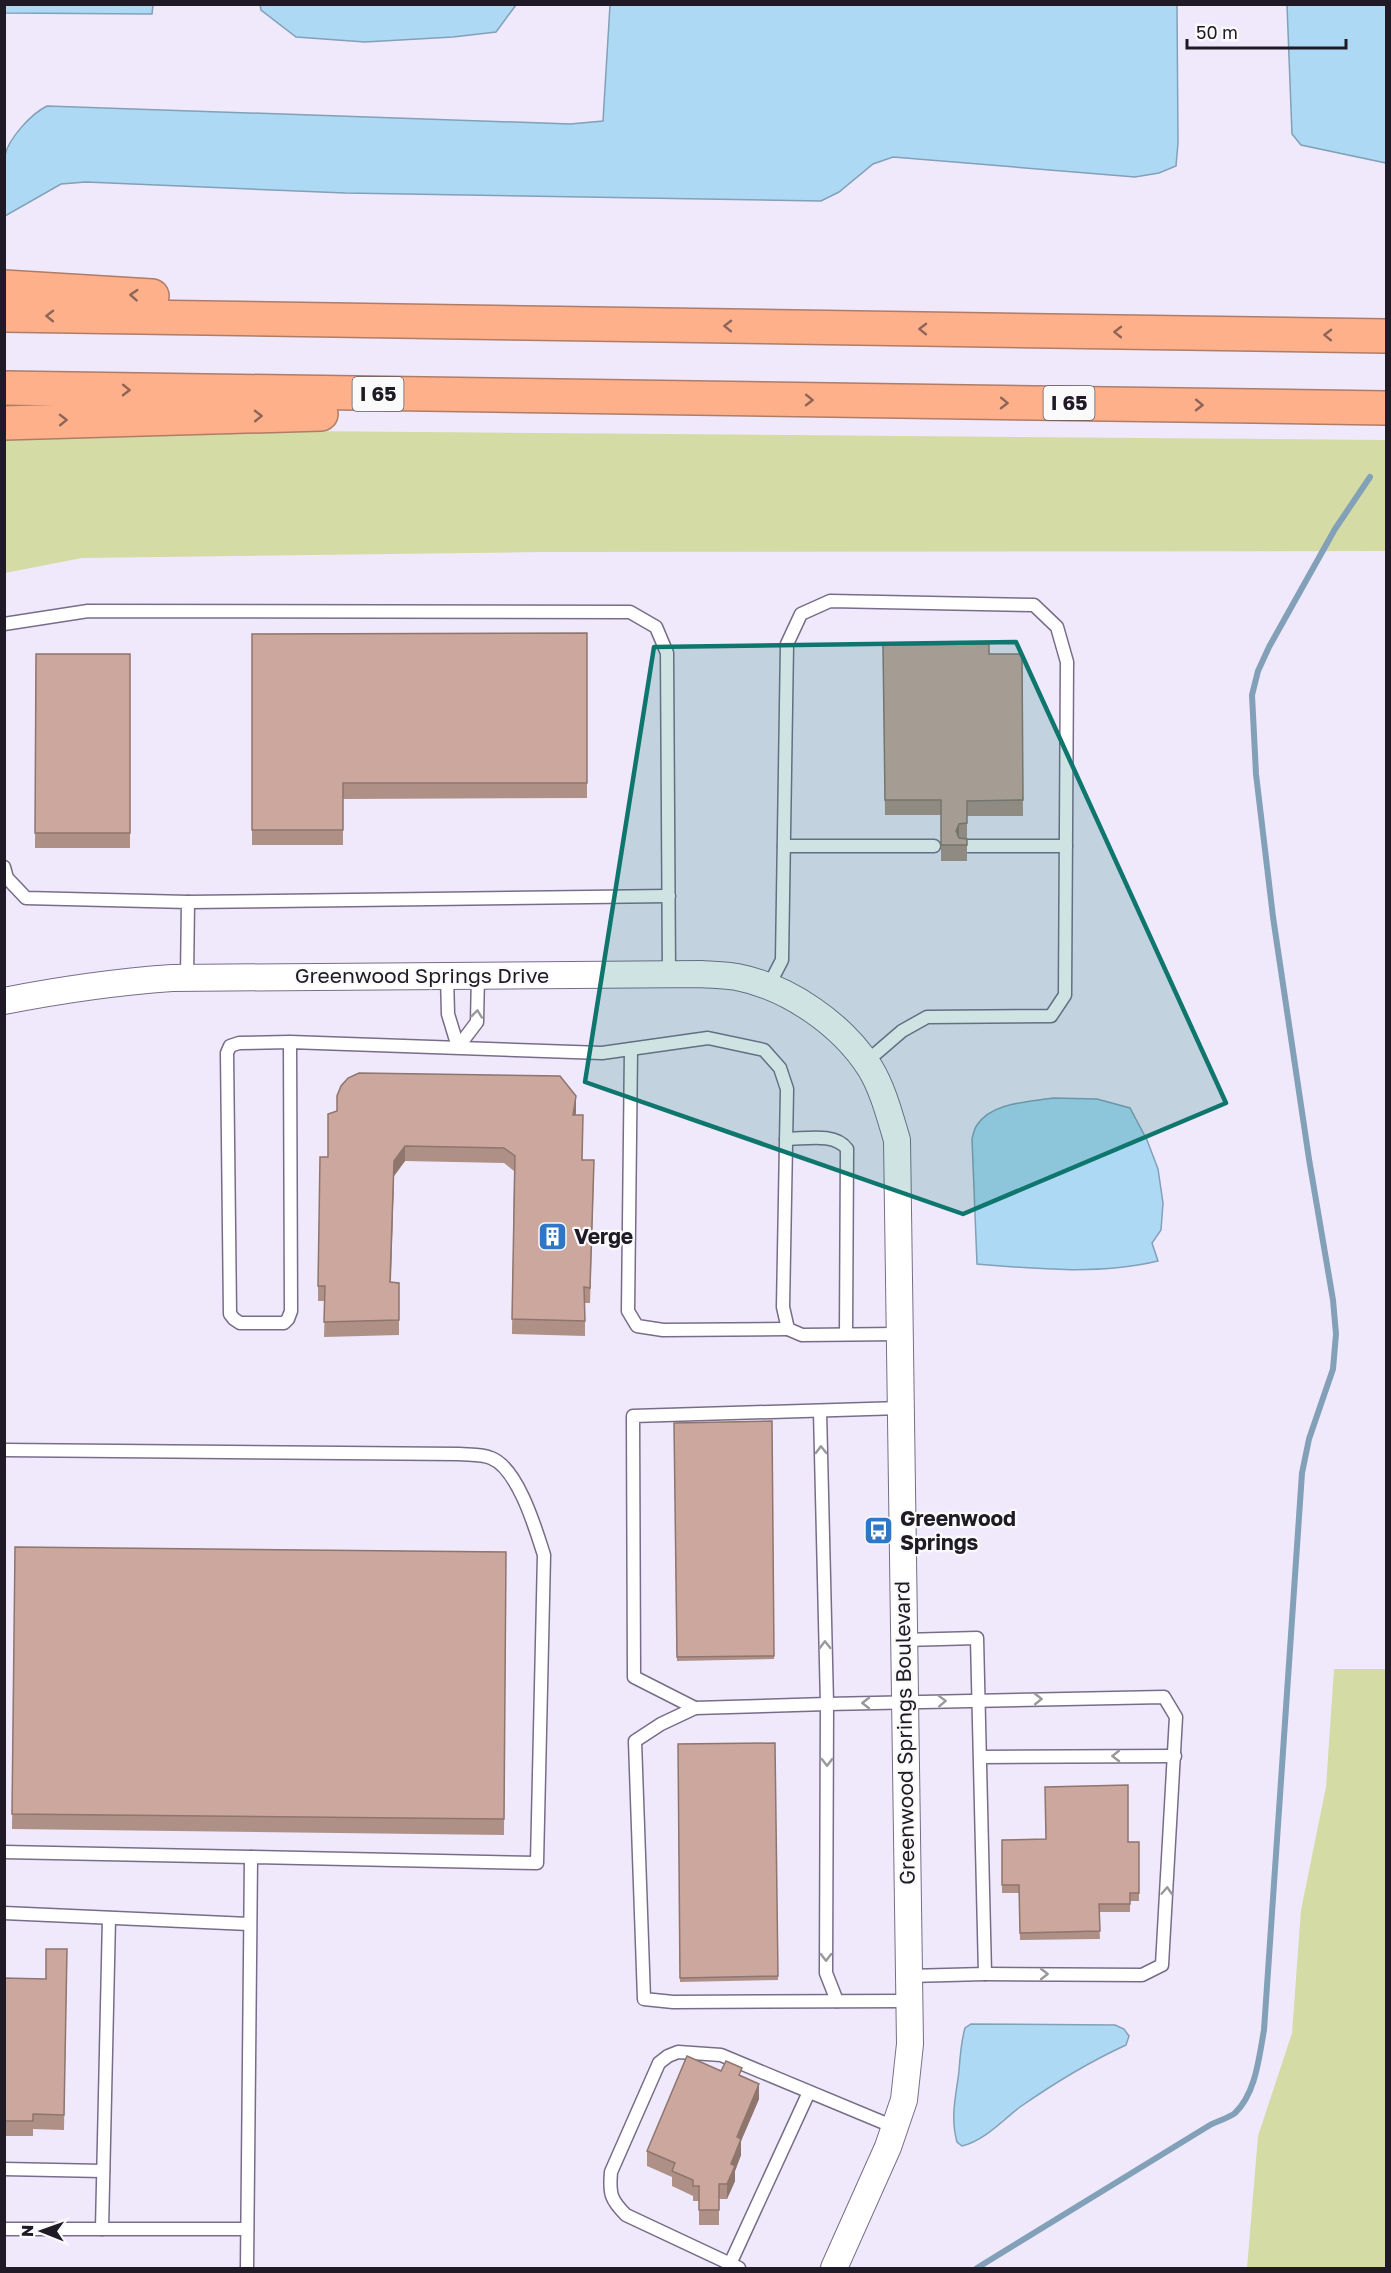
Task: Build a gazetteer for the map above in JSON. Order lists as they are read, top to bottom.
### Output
{
  "streets": {
    "highway": ["I 65"],
    "street": ["Greenwood Springs Drive", "Greenwood Springs Boulevard"]
  },
  "crossings": [
    ["Greenwood Springs Drive", "Greenwood Springs Boulevard"]
  ],
  "places": {
    "building": ["Verge"],
    "bus stop": ["Greenwood Springs"]
  },
  "scale_bar": "50 m",
  "north": "left"
}
